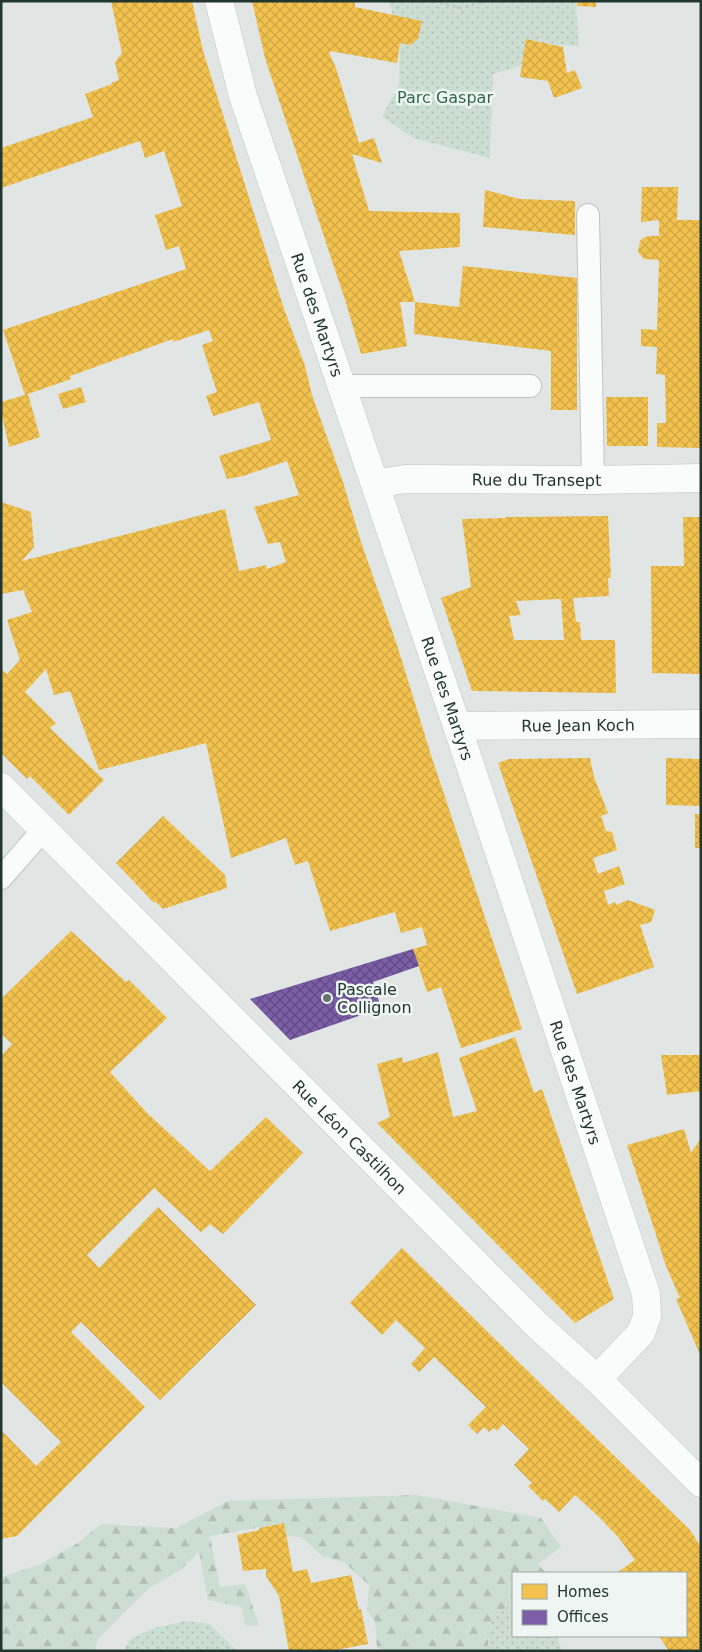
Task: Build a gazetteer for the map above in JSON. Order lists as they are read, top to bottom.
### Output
{
  "streets": {
    "street": [
      "Rue des Martyrs",
      "Rue du Transept",
      "Rue Jean Koch",
      "Rue Léon Castilhon"
    ]
  },
  "crossings": [
    ["Rue des Martyrs", "Rue du Transept"],
    ["Rue des Martyrs", "Rue Jean Koch"],
    ["Rue des Martyrs", "Rue Léon Castilhon"]
  ],
  "parks": ["Parc Gaspar"],
  "places": ["Pascale Collignon"],
  "legend": ["Homes", "Offices"]
}
